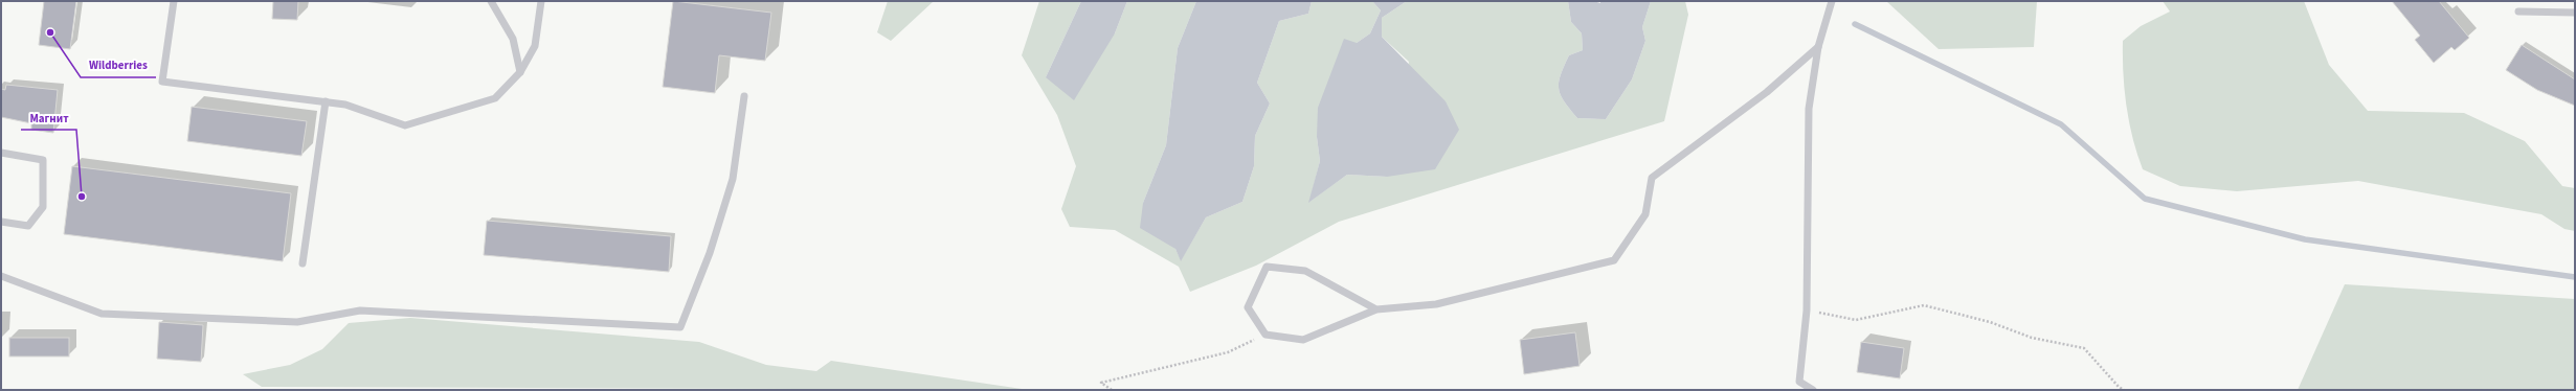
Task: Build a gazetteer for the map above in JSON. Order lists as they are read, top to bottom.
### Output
{
  "places": ["Wildberries", "Магнит"]
}
